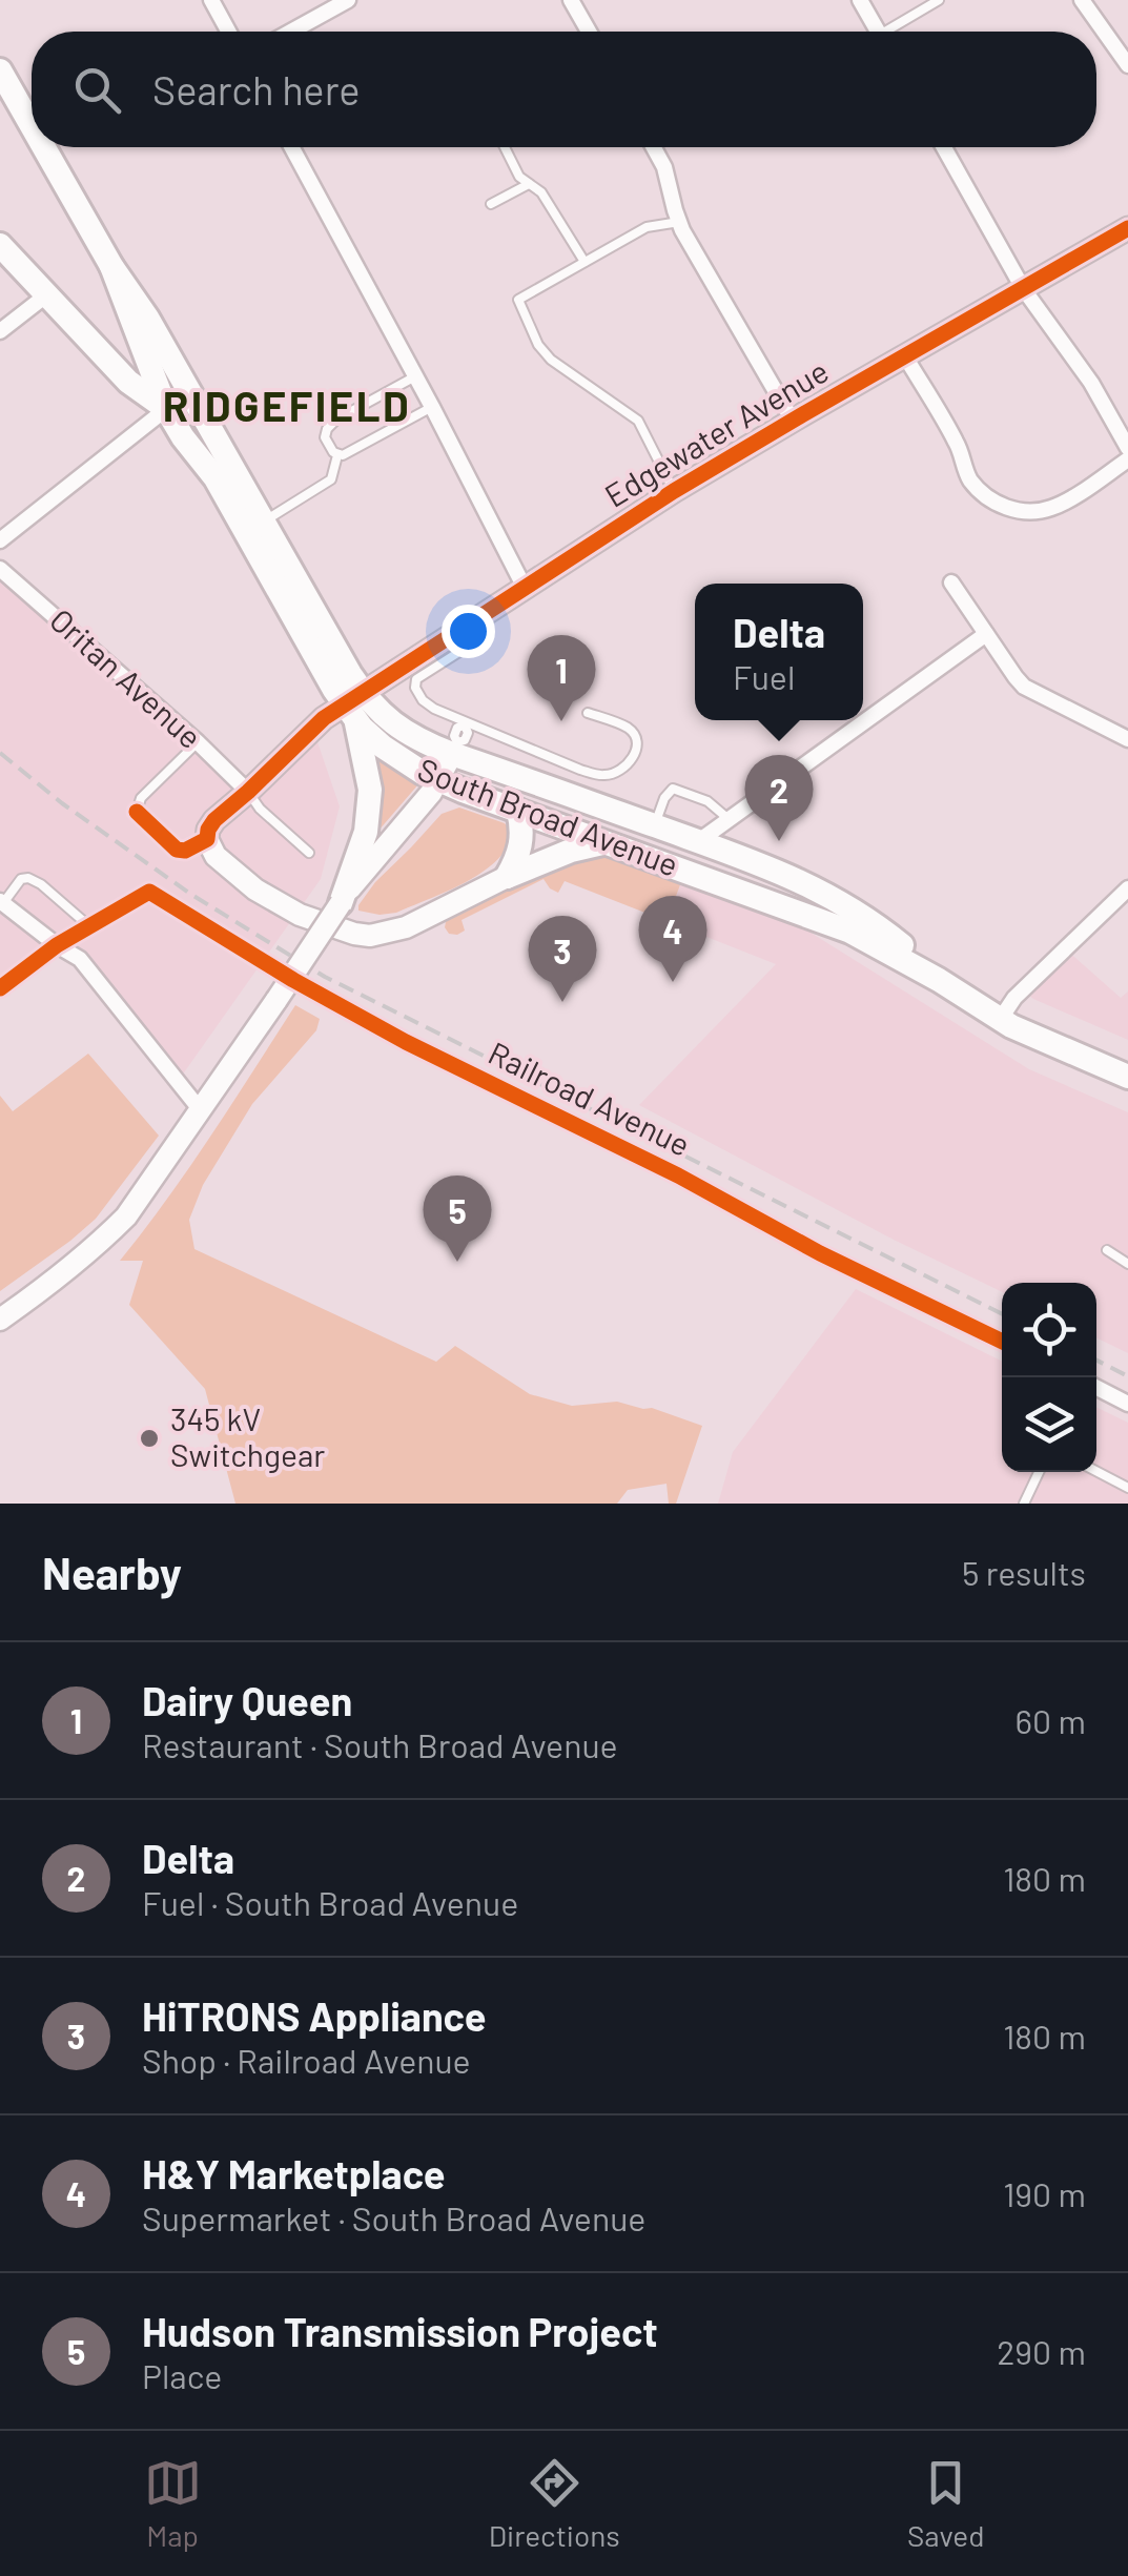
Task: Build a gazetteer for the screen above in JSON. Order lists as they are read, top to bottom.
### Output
{
  "streets": {
    "main road": ["South Broad Avenue"],
    "street": ["Edgewater Avenue", "Oritan Avenue", "Railroad Avenue"]
  },
  "crossings": [
    ["Edgewater Avenue", "Oritan Avenue"],
    ["Edgewater Avenue", "South Broad Avenue"]
  ],
  "districts": ["RIDGEFIELD"],
  "places": ["345 kV Switchgear"],
  "page": {
    "search": "Search here",
    "popup": ["Delta", "Fuel"],
    "pins": [
      "1",
      "2",
      "4",
      "3",
      "5"
    ],
    "heading": ["Nearby", "5 results"],
    "list": [
      {
        "mark": "1",
        "name": "Dairy Queen",
        "note": "Restaurant · South Broad Avenue",
        "value": "60 m"
      },
      {
        "mark": "2",
        "name": "Delta",
        "note": "Fuel · South Broad Avenue",
        "value": "180 m"
      },
      {
        "mark": "3",
        "name": "HiTRONS Appliance",
        "note": "Shop · Railroad Avenue",
        "value": "180 m"
      },
      {
        "mark": "4",
        "name": "H&Y Marketplace",
        "note": "Supermarket · South Broad Avenue",
        "value": "190 m"
      },
      {
        "mark": "5",
        "name": "Hudson Transmission Project",
        "note": "Place",
        "value": "290 m"
      }
    ],
    "nav": ["Map", "Directions", "Saved"]
  }
}
